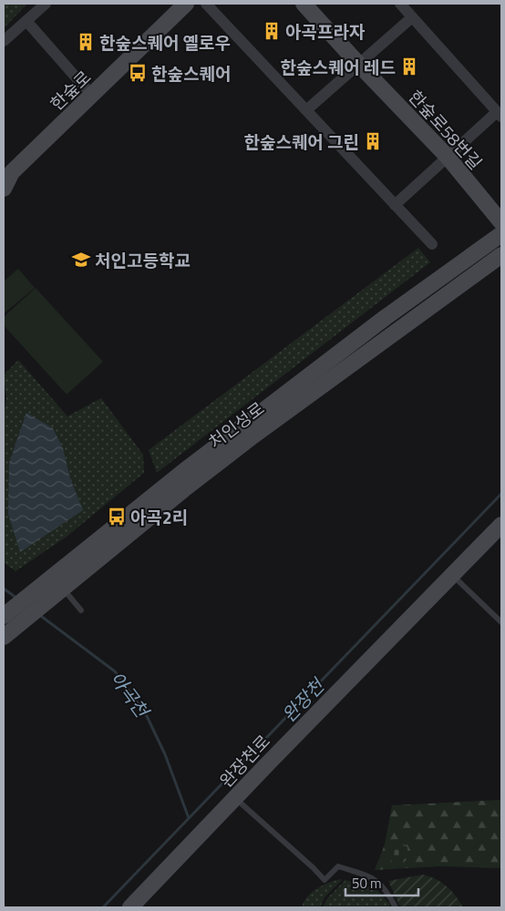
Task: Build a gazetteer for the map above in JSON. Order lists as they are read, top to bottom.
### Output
{
  "streets": {
    "main road": [
      "한숲로",
      "한숲로58번길",
      "처인성로",
      "완장천로"
    ]
  },
  "water": ["아곡천", "완장천"],
  "places": {
    "building": [
      "아곡프라자",
      "한숲스퀘어 옐로우",
      "한숲스퀘어 레드",
      "한숲스퀘어 그린"
    ],
    "bus stop": ["한숲스퀘어", "아곡2리"],
    "school or university": ["처인고등학교"]
  },
  "scale_bar": "50 m"
}
